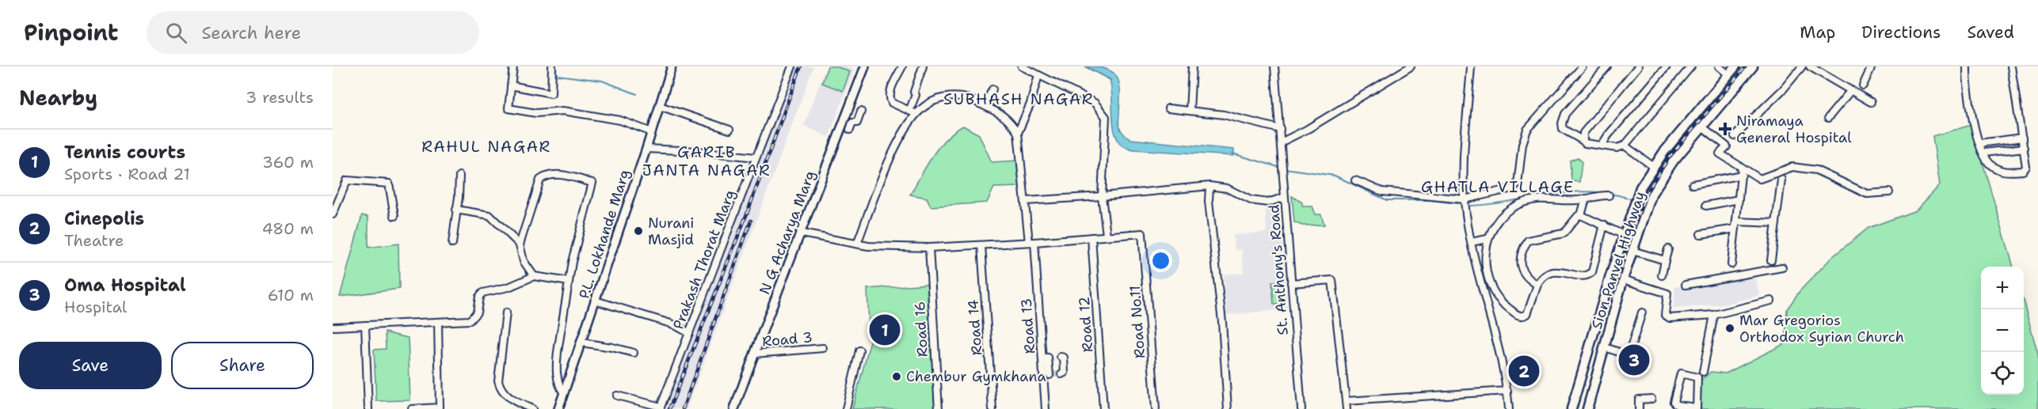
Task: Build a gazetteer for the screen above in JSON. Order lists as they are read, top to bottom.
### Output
{
  "streets": {
    "highway": ["Sion Panvel Highway"],
    "main road": ["N G Acharya Marg", "P.L. Lokhande Marg"],
    "street": [
      "Prakash Thorat Marg",
      "St. Anthony's Road",
      "Road No.11",
      "Road 12",
      "Road 13",
      "Road 14",
      "Road 16",
      "Road 3"
    ]
  },
  "crossings": [
    ["N G Acharya Marg", "Road 3"]
  ],
  "districts": [
    "SUBHASH NAGAR",
    "RAHUL NAGAR",
    "GARIB JANTA NAGAR",
    "GHATLA VILLAGE"
  ],
  "places": {
    "health": ["Niramaya General Hospital"],
    "other": ["Nurani Masjid", "Mar Gregorios Orthodox Syrian Church", "Chembur Gymkhana"]
  },
  "page": {
    "header": "Pinpoint",
    "search": "Search here",
    "nav": ["Map", "Directions", "Saved"],
    "heading": ["Nearby", "3 results"],
    "list": [
      {
        "mark": "1",
        "name": "Tennis courts",
        "note": "Sports · Road 21",
        "value": "360 m"
      },
      {
        "mark": "2",
        "name": "Cinepolis",
        "note": "Theatre",
        "value": "480 m"
      },
      {
        "mark": "3",
        "name": "Oma Hospital",
        "note": "Hospital",
        "value": "610 m"
      }
    ],
    "map_buttons": ["+", "−"],
    "pins": ["1", "3", "2"],
    "buttons": ["Save", "Share"]
  }
}
